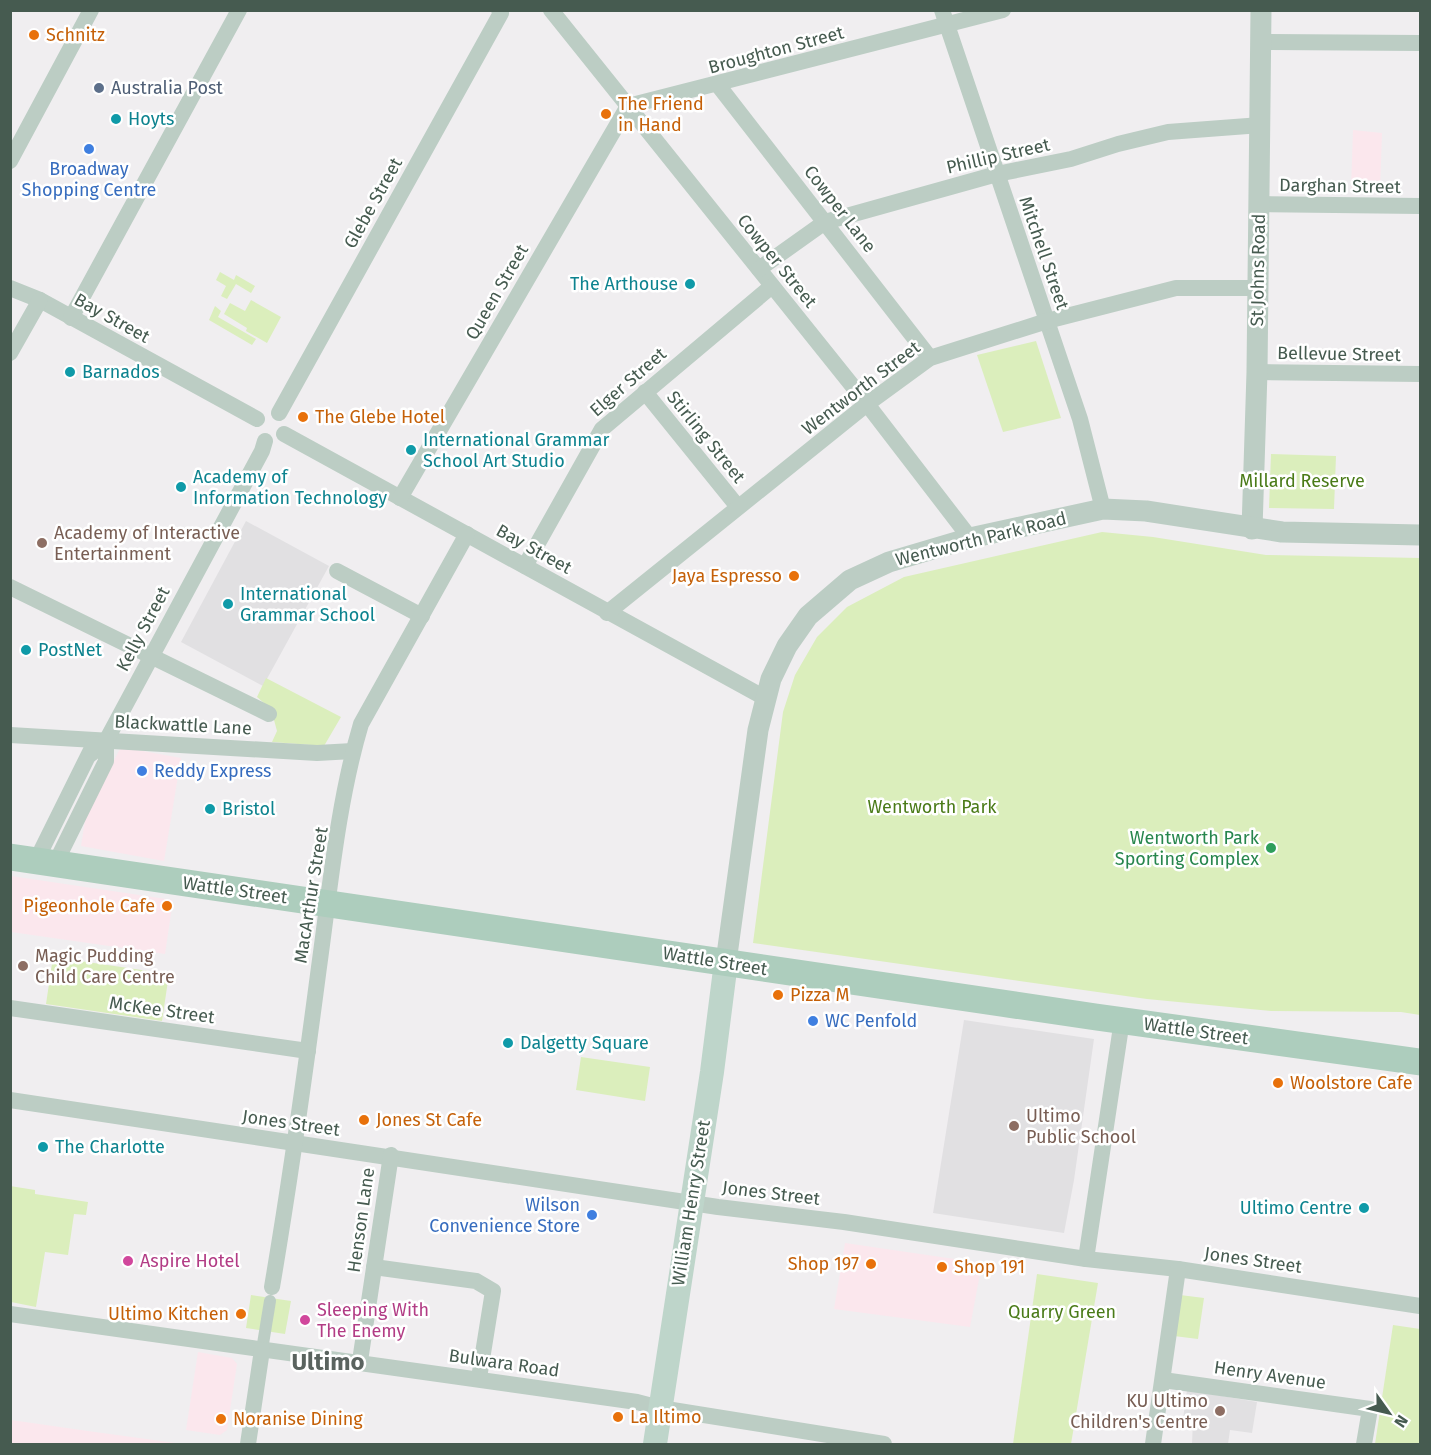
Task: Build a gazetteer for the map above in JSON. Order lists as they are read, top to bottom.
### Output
{
  "streets": {
    "main road": ["Wattle Street", "William Henry Street"],
    "street": [
      "Broughton Street",
      "Phillip Street",
      "Darghan Street",
      "Glebe Street",
      "Cowper Lane",
      "Mitchell Street",
      "Cowper Street",
      "St Johns Road",
      "Queen Street",
      "Bay Street",
      "Bellevue Street",
      "Elger Street",
      "Wentworth Street",
      "Stirling Street",
      "Wentworth Park Road",
      "Kelly Street",
      "Blackwattle Lane",
      "MacArthur Street",
      "McKee Street",
      "Jones Street",
      "Henson Lane",
      "Bulwara Road",
      "Henry Avenue"
    ]
  },
  "crossings": [
    ["Broughton Street", "Cowper Lane"],
    ["Broughton Street", "Mitchell Street"],
    ["Broughton Street", "Cowper Street"],
    ["Broughton Street", "Queen Street"],
    ["Phillip Street", "Cowper Lane"],
    ["Phillip Street", "Mitchell Street"],
    ["Phillip Street", "Cowper Street"],
    ["Phillip Street", "St Johns Road"],
    ["Darghan Street", "St Johns Road"],
    ["Glebe Street", "Bay Street"],
    ["Glebe Street", "Kelly Street"],
    ["Cowper Lane", "Wentworth Street"],
    ["Mitchell Street", "Wentworth Street"],
    ["Mitchell Street", "Wentworth Park Road"],
    ["Cowper Street", "Queen Street"],
    ["Cowper Street", "Elger Street"],
    ["Cowper Street", "Wentworth Street"],
    ["Cowper Street", "Wentworth Park Road"],
    ["St Johns Road", "Bellevue Street"],
    ["St Johns Road", "Wentworth Street"],
    ["St Johns Road", "Wentworth Park Road"],
    ["Queen Street", "Bay Street"],
    ["Bay Street", "Elger Street"],
    ["Bay Street", "Wentworth Street"],
    ["Bay Street", "Wentworth Park Road"],
    ["Bay Street", "Kelly Street"],
    ["Bay Street", "MacArthur Street"],
    ["Elger Street", "Stirling Street"],
    ["Wentworth Street", "Stirling Street"],
    ["Wentworth Park Road", "Wattle Street"],
    ["Wentworth Park Road", "William Henry Street"],
    ["Kelly Street", "Blackwattle Lane"],
    ["Kelly Street", "Wattle Street"],
    ["Blackwattle Lane", "MacArthur Street"],
    ["Wattle Street", "MacArthur Street"],
    ["Wattle Street", "William Henry Street"],
    ["MacArthur Street", "McKee Street"],
    ["MacArthur Street", "Jones Street"],
    ["MacArthur Street", "Bulwara Road"],
    ["Jones Street", "William Henry Street"],
    ["Jones Street", "Henson Lane"],
    ["William Henry Street", "Bulwara Road"],
    ["Henson Lane", "Bulwara Road"]
  ],
  "districts": ["Ultimo"],
  "parks": ["Millard Reserve", "Wentworth Park", "Quarry Green"],
  "places": [
    "Schnitz",
    "Australia Post",
    "The Friend in Hand",
    "Hoyts",
    "Broadway Shopping Centre",
    "The Arthouse",
    "Barnados",
    "The Glebe Hotel",
    "International Grammar School Art Studio",
    "Academy of Information Technology",
    "Academy of Interactive Entertainment",
    "Jaya Espresso",
    "International Grammar School",
    "PostNet",
    "Reddy Express",
    "Bristol",
    "Wentworth Park Sporting Complex",
    "Pigeonhole Cafe",
    "Magic Pudding Child Care Centre",
    "Pizza M",
    "WC Penfold",
    "Dalgetty Square",
    "Woolstore Cafe",
    "Jones St Cafe",
    "Ultimo Public School",
    "The Charlotte",
    "Ultimo Centre",
    "Wilson Convenience Store",
    "Aspire Hotel",
    "Shop 197",
    "Shop 191",
    "Ultimo Kitchen",
    "Sleeping With The Enemy",
    "KU Ultimo Children's Centre",
    "La Iltimo",
    "Noranise Dining"
  ],
  "north": "bottom right"
}
